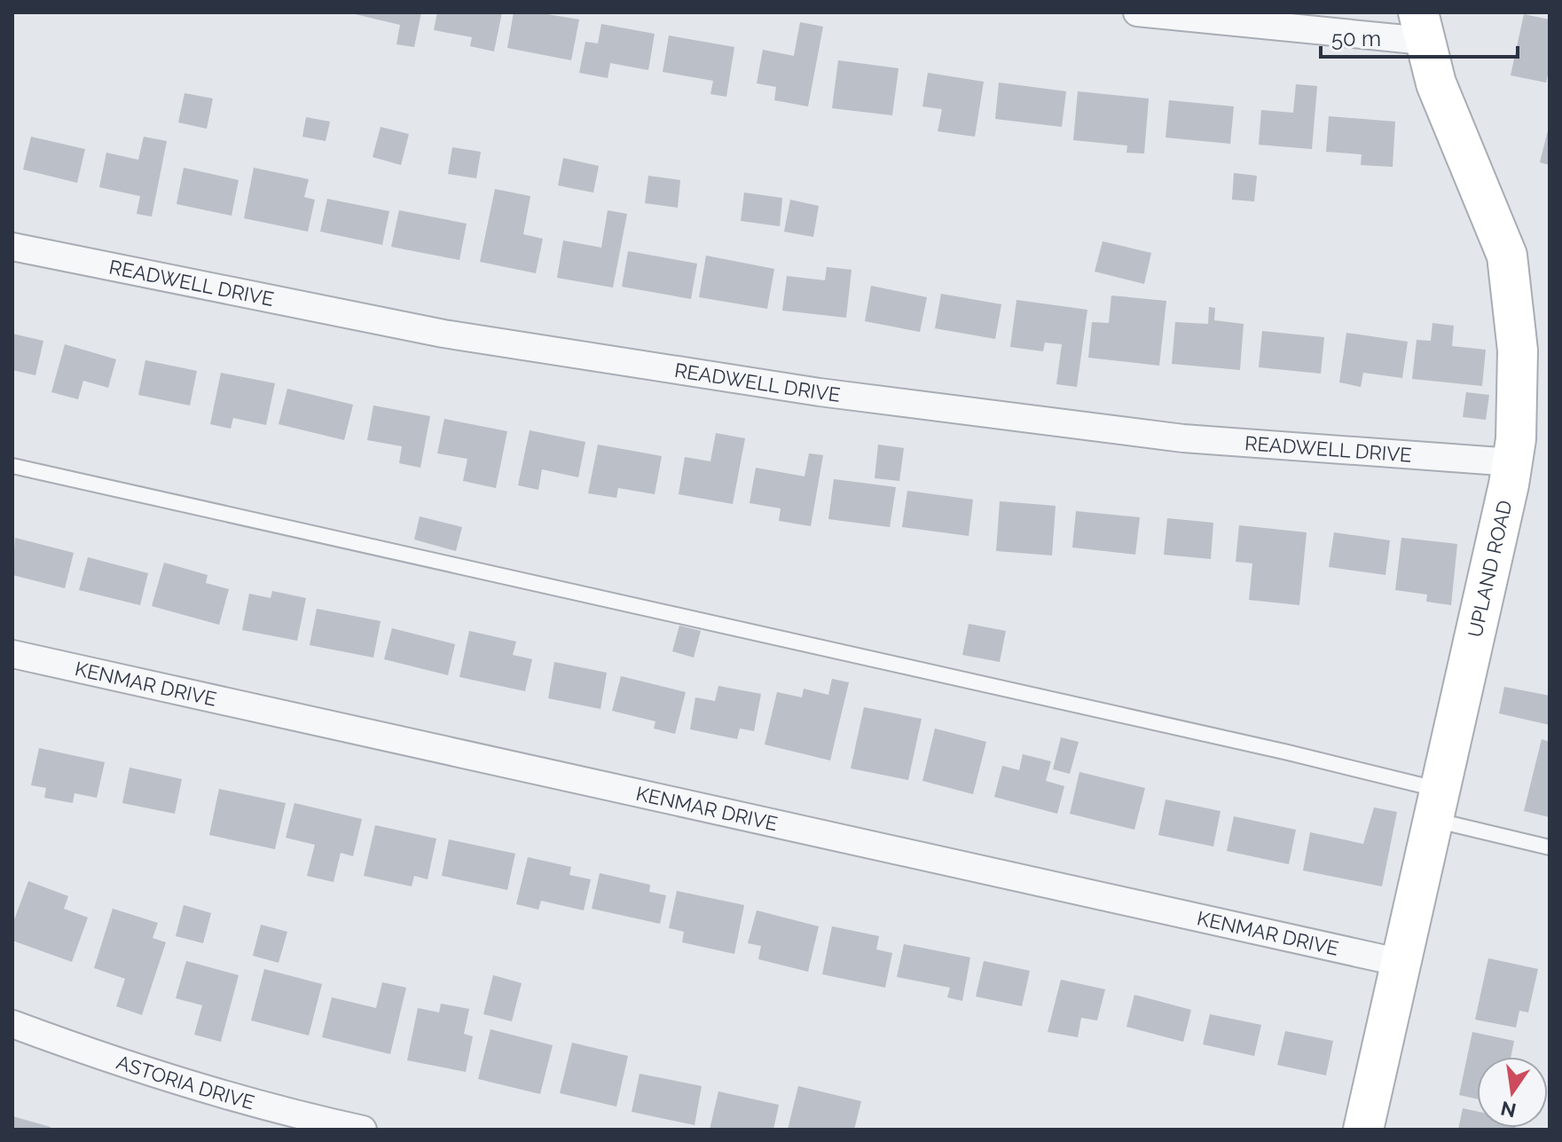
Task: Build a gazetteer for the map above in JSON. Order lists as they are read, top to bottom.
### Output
{
  "streets": {
    "street": [
      "READWELL DRIVE",
      "UPLAND ROAD",
      "KENMAR DRIVE",
      "ASTORIA DRIVE"
    ]
  },
  "crossings": [
    ["READWELL DRIVE", "UPLAND ROAD"],
    ["UPLAND ROAD", "KENMAR DRIVE"]
  ],
  "scale_bar": "50 m",
  "north": "bottom"
}
